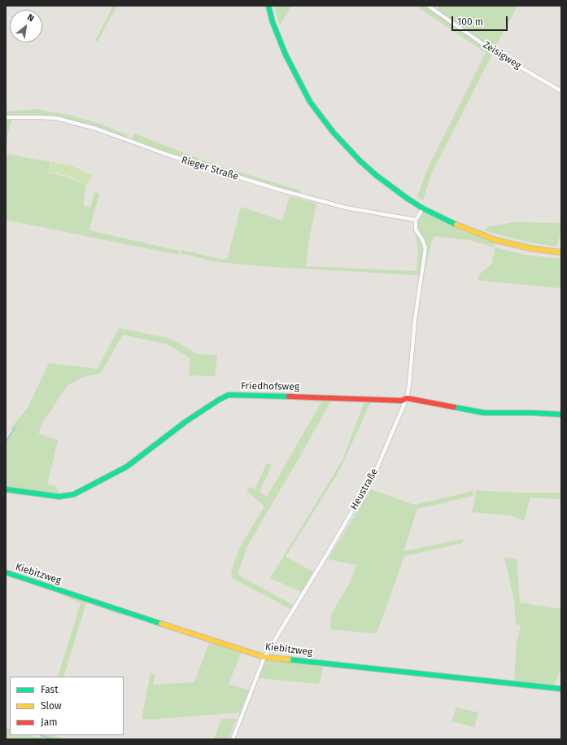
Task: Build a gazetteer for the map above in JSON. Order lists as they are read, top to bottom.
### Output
{
  "streets": {
    "street": [
      "Zeisigweg",
      "Rieger Straße",
      "Friedhofsweg",
      "Heustraße",
      "Kiebitzweg"
    ]
  },
  "crossings": [
    ["Rieger Straße", "Heustraße"],
    ["Friedhofsweg", "Heustraße"],
    ["Heustraße", "Kiebitzweg"]
  ],
  "legend": ["Fast", "Slow", "Jam"],
  "scale_bar": "100 m",
  "north": "top right"
}
